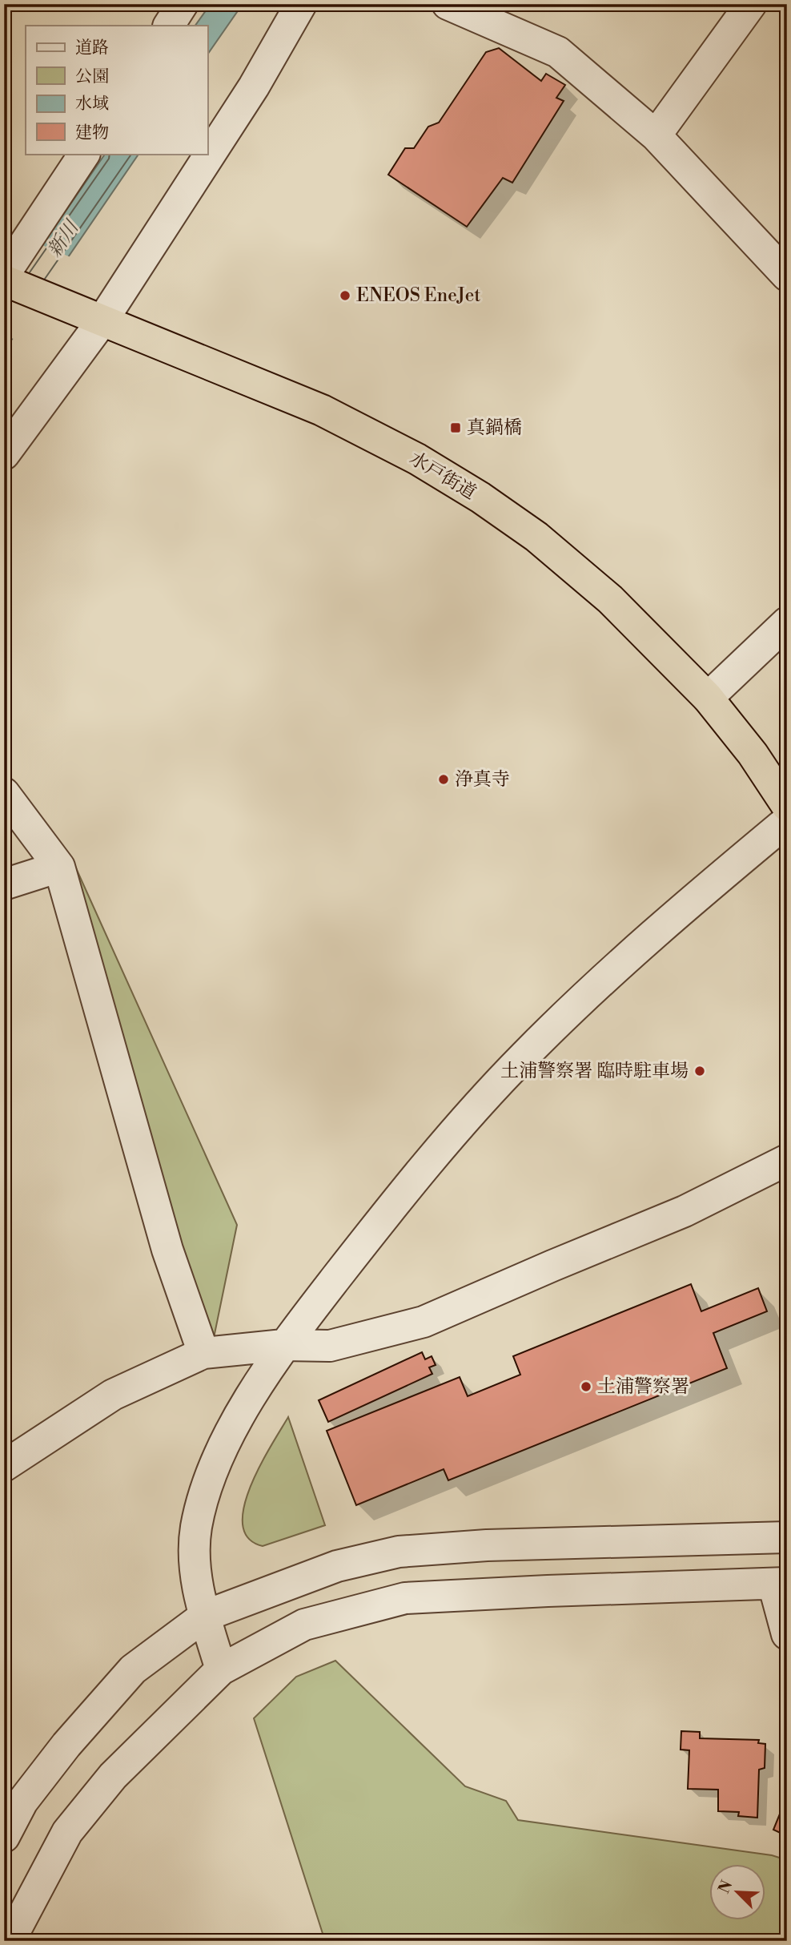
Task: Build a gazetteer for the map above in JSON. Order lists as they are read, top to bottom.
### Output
{
  "streets": {
    "highway": ["水戸街道"]
  },
  "water": ["新川"],
  "places": {
    "other": [
      "ENEOS EneJet",
      "浄真寺",
      "土浦警察署 臨時駐車場",
      "土浦警察署"
    ],
    "transit": ["真鍋橋"]
  },
  "legend": [
    "道路",
    "公園",
    "水域",
    "建物"
  ],
  "north": "top left"
}
